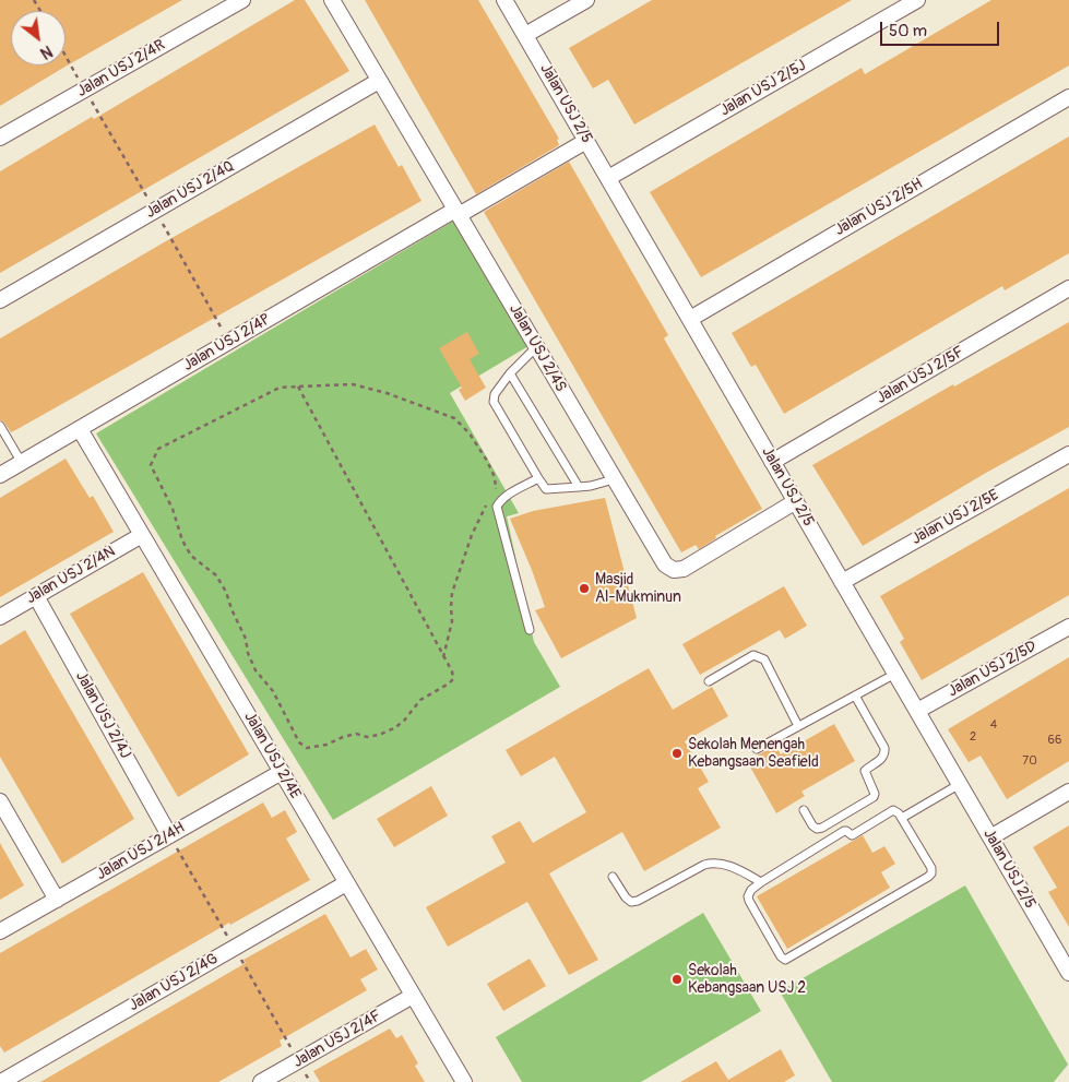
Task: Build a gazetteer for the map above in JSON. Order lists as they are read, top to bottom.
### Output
{
  "streets": {
    "street": [
      "Jalan USJ 2/4R",
      "Jalan USJ 2/5J",
      "Jalan USJ 2/5",
      "Jalan USJ 2/4Q",
      "Jalan USJ 2/5H",
      "Jalan USJ 2/4P",
      "Jalan USJ 2/4S",
      "Jalan USJ 2/5F",
      "Jalan USJ 2/5E",
      "Jalan USJ 2/4N",
      "Jalan USJ 2/5D",
      "Jalan USJ 2/4J",
      "Jalan USJ 2/4E",
      "Jalan USJ 2/4H",
      "Jalan USJ 2/4G",
      "Jalan USJ 2/4F"
    ]
  },
  "crossings": [
    ["Jalan USJ 2/5J", "Jalan USJ 2/5"],
    ["Jalan USJ 2/5", "Jalan USJ 2/5H"],
    ["Jalan USJ 2/5", "Jalan USJ 2/4P"],
    ["Jalan USJ 2/5", "Jalan USJ 2/4S"],
    ["Jalan USJ 2/5", "Jalan USJ 2/5F"],
    ["Jalan USJ 2/5", "Jalan USJ 2/5E"],
    ["Jalan USJ 2/5", "Jalan USJ 2/5D"],
    ["Jalan USJ 2/4Q", "Jalan USJ 2/4S"],
    ["Jalan USJ 2/4P", "Jalan USJ 2/4S"],
    ["Jalan USJ 2/4P", "Jalan USJ 2/4E"],
    ["Jalan USJ 2/4N", "Jalan USJ 2/4J"],
    ["Jalan USJ 2/4N", "Jalan USJ 2/4E"],
    ["Jalan USJ 2/4J", "Jalan USJ 2/4H"],
    ["Jalan USJ 2/4E", "Jalan USJ 2/4H"],
    ["Jalan USJ 2/4E", "Jalan USJ 2/4G"],
    ["Jalan USJ 2/4E", "Jalan USJ 2/4F"]
  ],
  "places": ["Masjid Al-Mukminun", "Sekolah Menengah Kebangsaan Seafield", "Sekolah Kebangsaan USJ 2"],
  "house_numbers": [
    "4",
    "2",
    "66",
    "70"
  ],
  "scale_bar": "50 m",
  "north": "bottom right"
}
